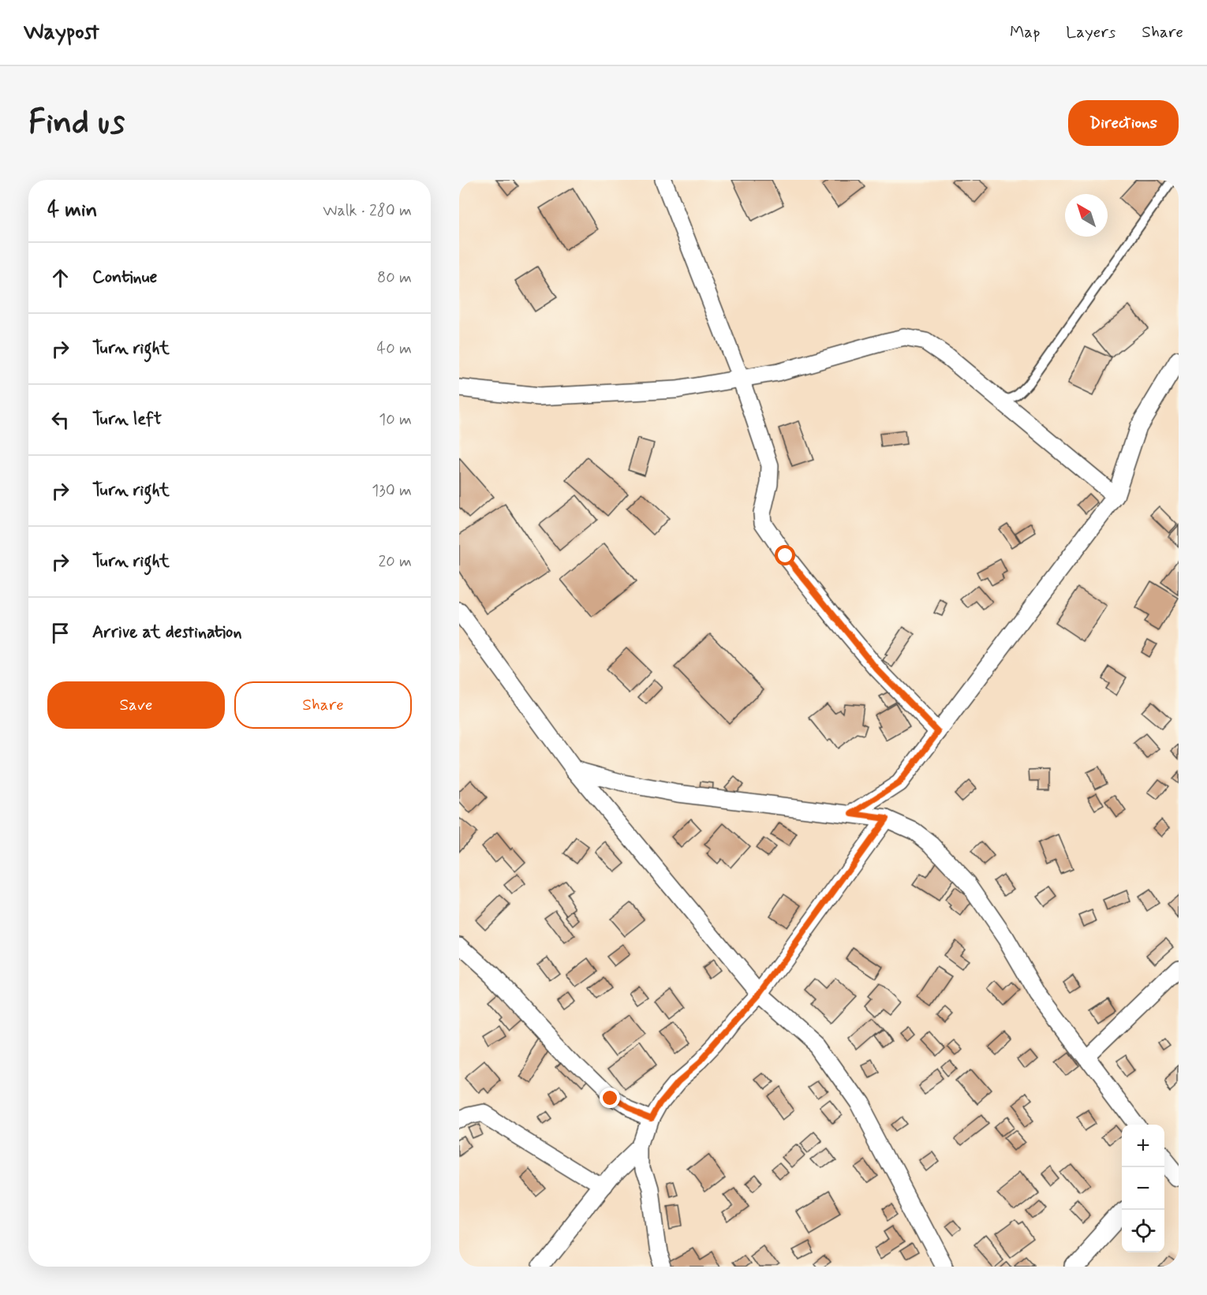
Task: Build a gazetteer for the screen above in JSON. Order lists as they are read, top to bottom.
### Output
{
  "north": "top left",
  "page": {
    "header": "Waypost",
    "nav": ["Map", "Layers", "Share"],
    "buttons": [
      "Directions",
      ["Save", "Share"]
    ],
    "title": "Find us",
    "heading": ["4 min", "Walk · 280 m"],
    "list": [
      ["Continue", "80 m"],
      ["Turn right", "40 m"],
      ["Turn left", "10 m"],
      ["Turn right", "130 m"],
      ["Turn right", "20 m"],
      "Arrive at destination"
    ],
    "map_buttons": ["+", "−"]
  }
}
